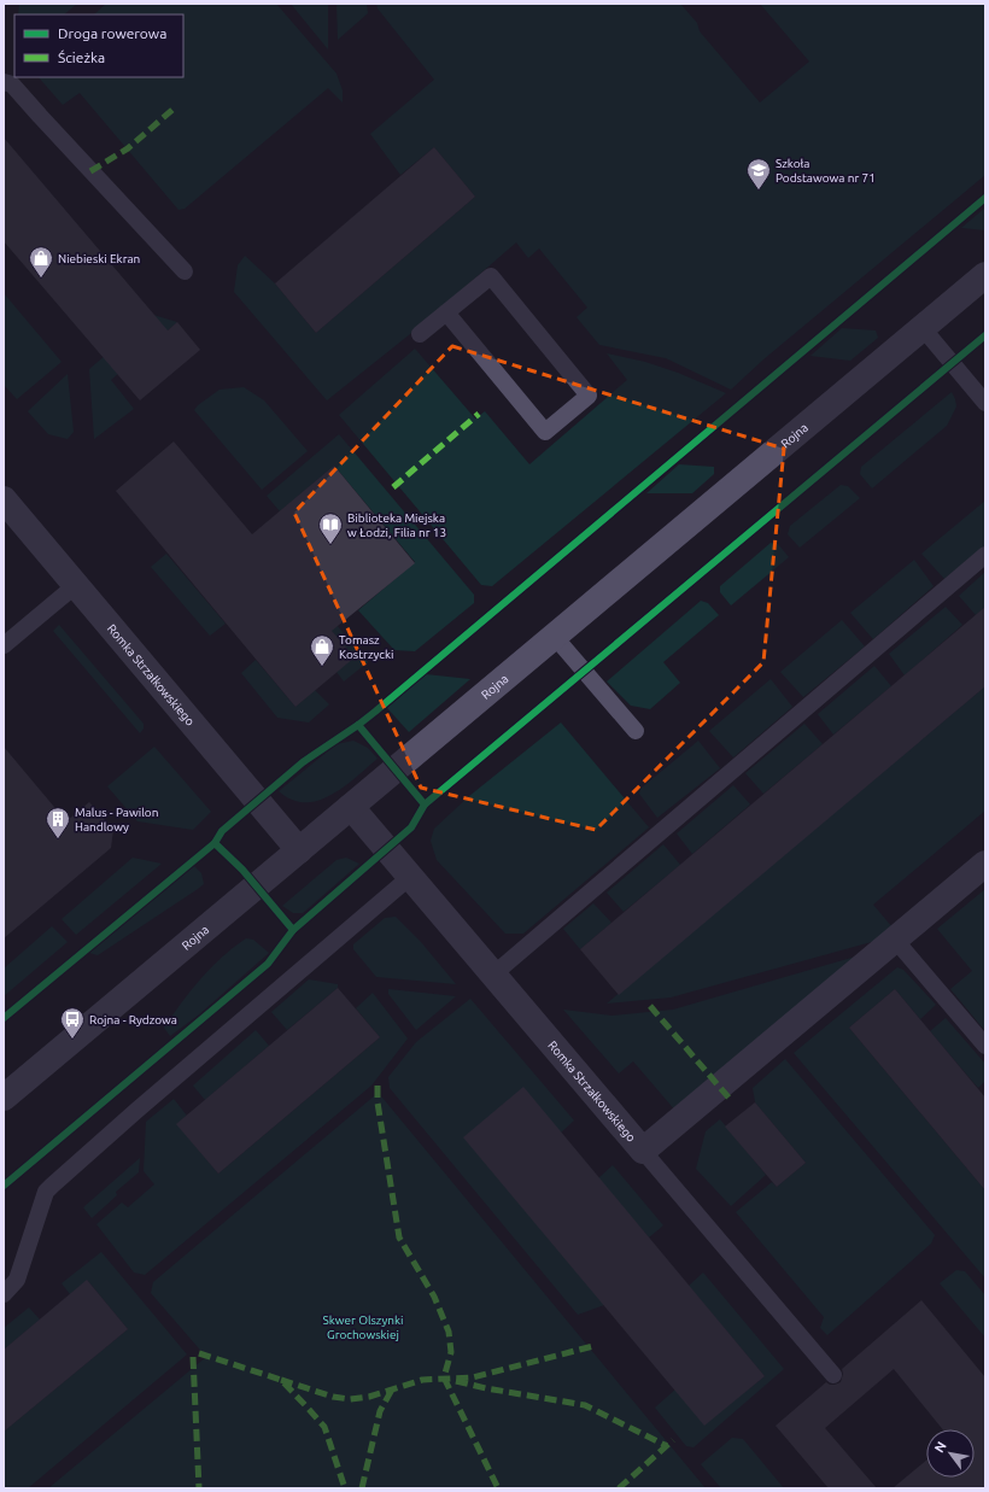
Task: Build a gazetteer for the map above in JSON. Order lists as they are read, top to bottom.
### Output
{
  "streets": {
    "street": ["Rojna", "Romka Strzałkowskiego"]
  },
  "crossings": [
    ["Rojna", "Romka Strzałkowskiego"]
  ],
  "parks": ["Skwer Olszynki Grochowskiej"],
  "places": {
    "school or university": ["Szkoła Podstawowa nr 71"],
    "shop": ["Niebieski Ekran", "Tomasz Kostrzycki"],
    "library": ["Biblioteka Miejska w Łodzi, Filia nr 13"],
    "building": ["Malus - Pawilon Handlowy"],
    "bus stop": ["Rojna - Rydzowa"]
  },
  "legend": ["Droga rowerowa", "Ścieżka"],
  "north": "top left"
}
